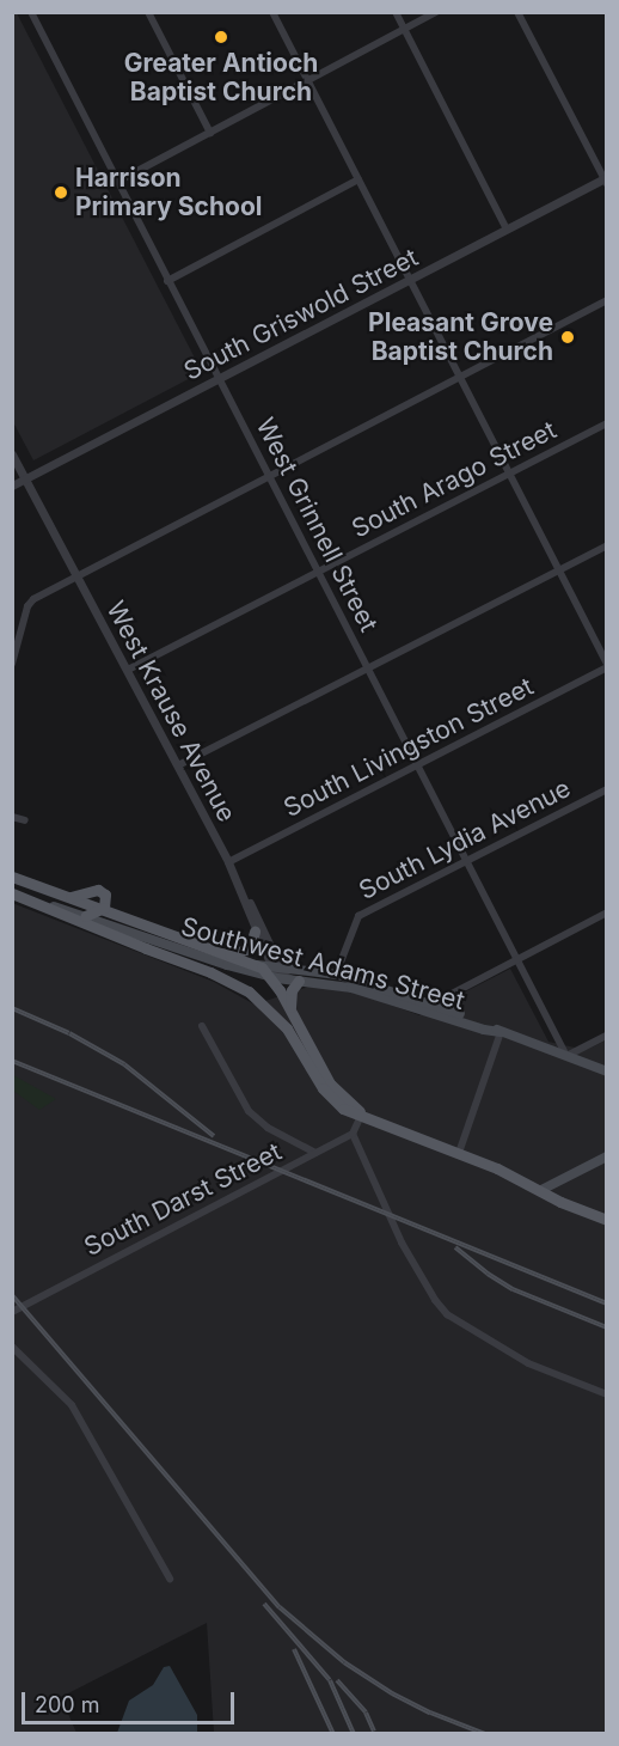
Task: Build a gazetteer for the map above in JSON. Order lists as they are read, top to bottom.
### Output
{
  "streets": {
    "main road": ["Southwest Adams Street"],
    "street": [
      "South Griswold Street",
      "South Arago Street",
      "West Grinnell Street",
      "West Krause Avenue",
      "South Livingston Street",
      "South Lydia Avenue",
      "South Darst Street"
    ]
  },
  "crossings": [
    ["South Griswold Street", "West Grinnell Street"],
    ["South Griswold Street", "West Krause Avenue"],
    ["South Arago Street", "West Grinnell Street"],
    ["South Arago Street", "West Krause Avenue"],
    ["West Grinnell Street", "South Livingston Street"],
    ["West Grinnell Street", "South Lydia Avenue"],
    ["West Grinnell Street", "Southwest Adams Street"],
    ["West Krause Avenue", "South Livingston Street"],
    ["West Krause Avenue", "Southwest Adams Street"],
    ["South Lydia Avenue", "Southwest Adams Street"]
  ],
  "places": ["Greater Antioch Baptist Church", "Harrison Primary School", "Pleasant Grove Baptist Church"],
  "scale_bar": "200 m"
}
